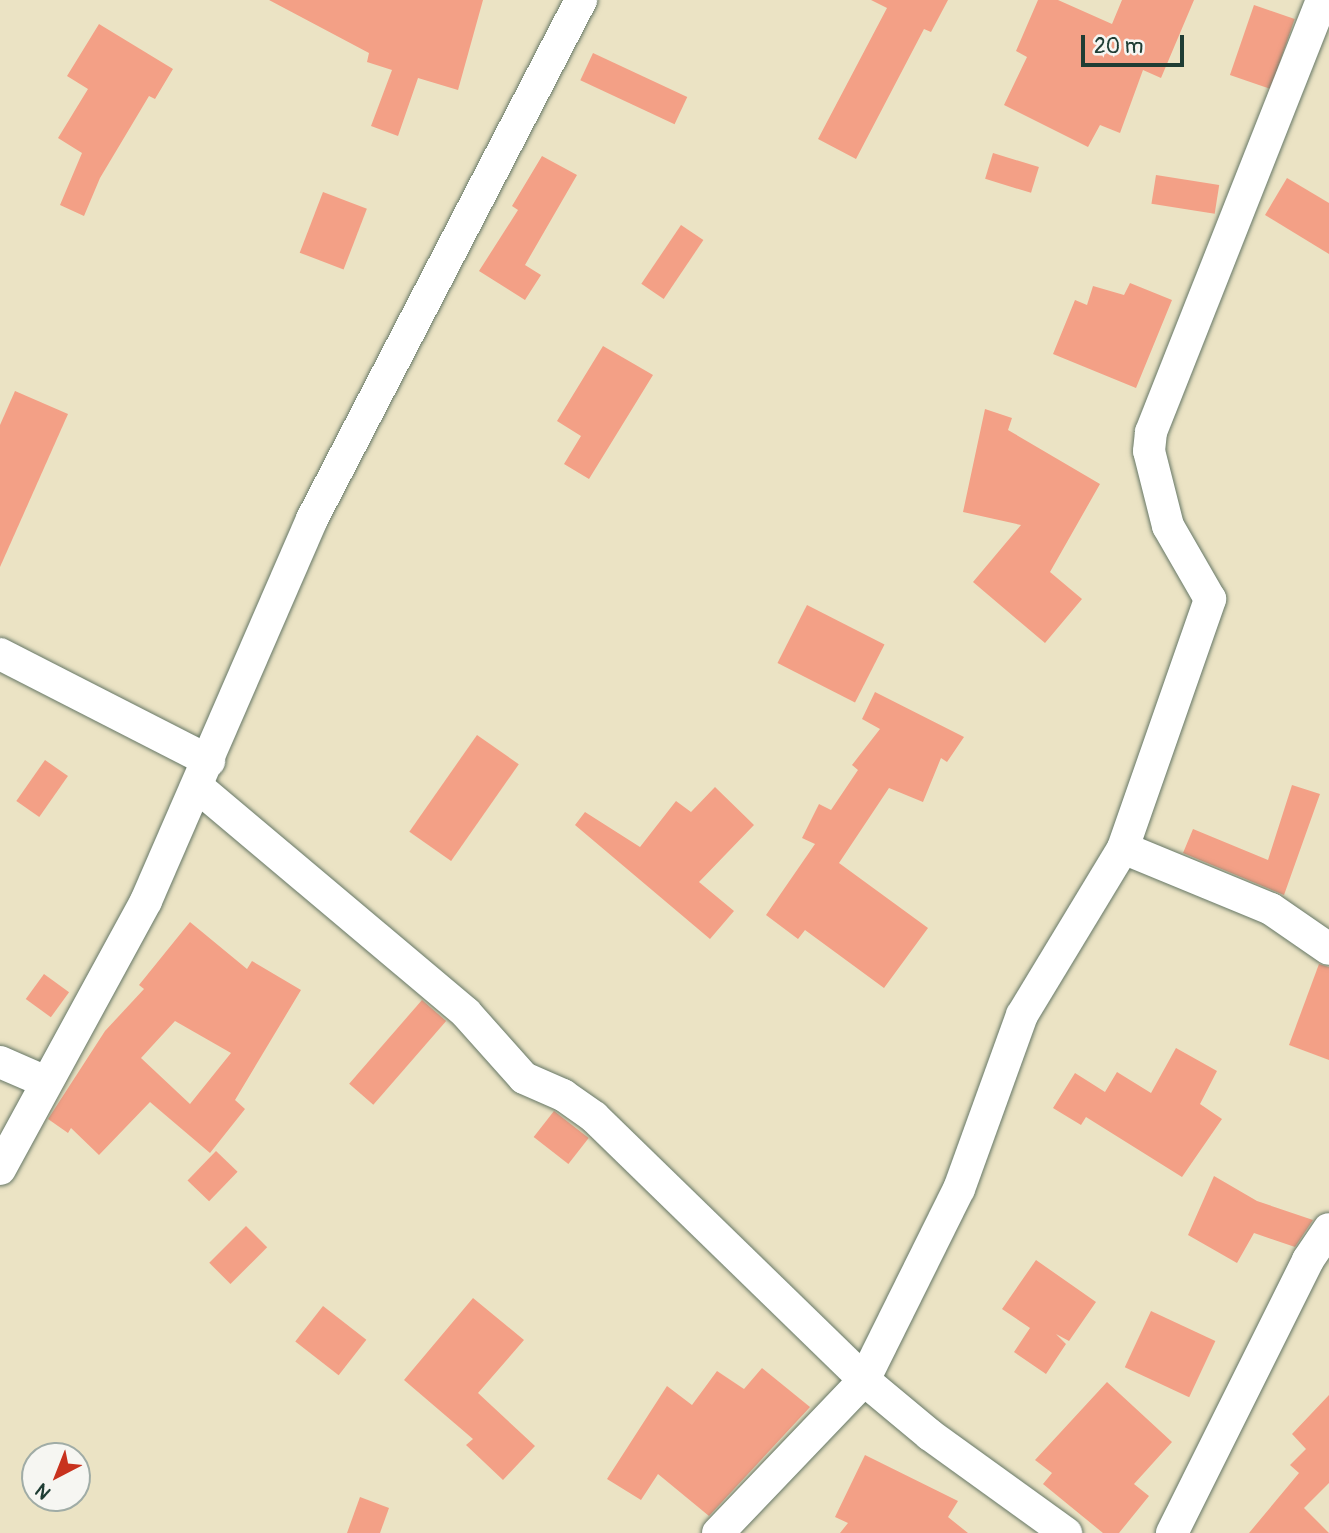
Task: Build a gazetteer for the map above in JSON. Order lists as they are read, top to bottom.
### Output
{
  "scale_bar": "20 m",
  "north": "bottom left"
}
